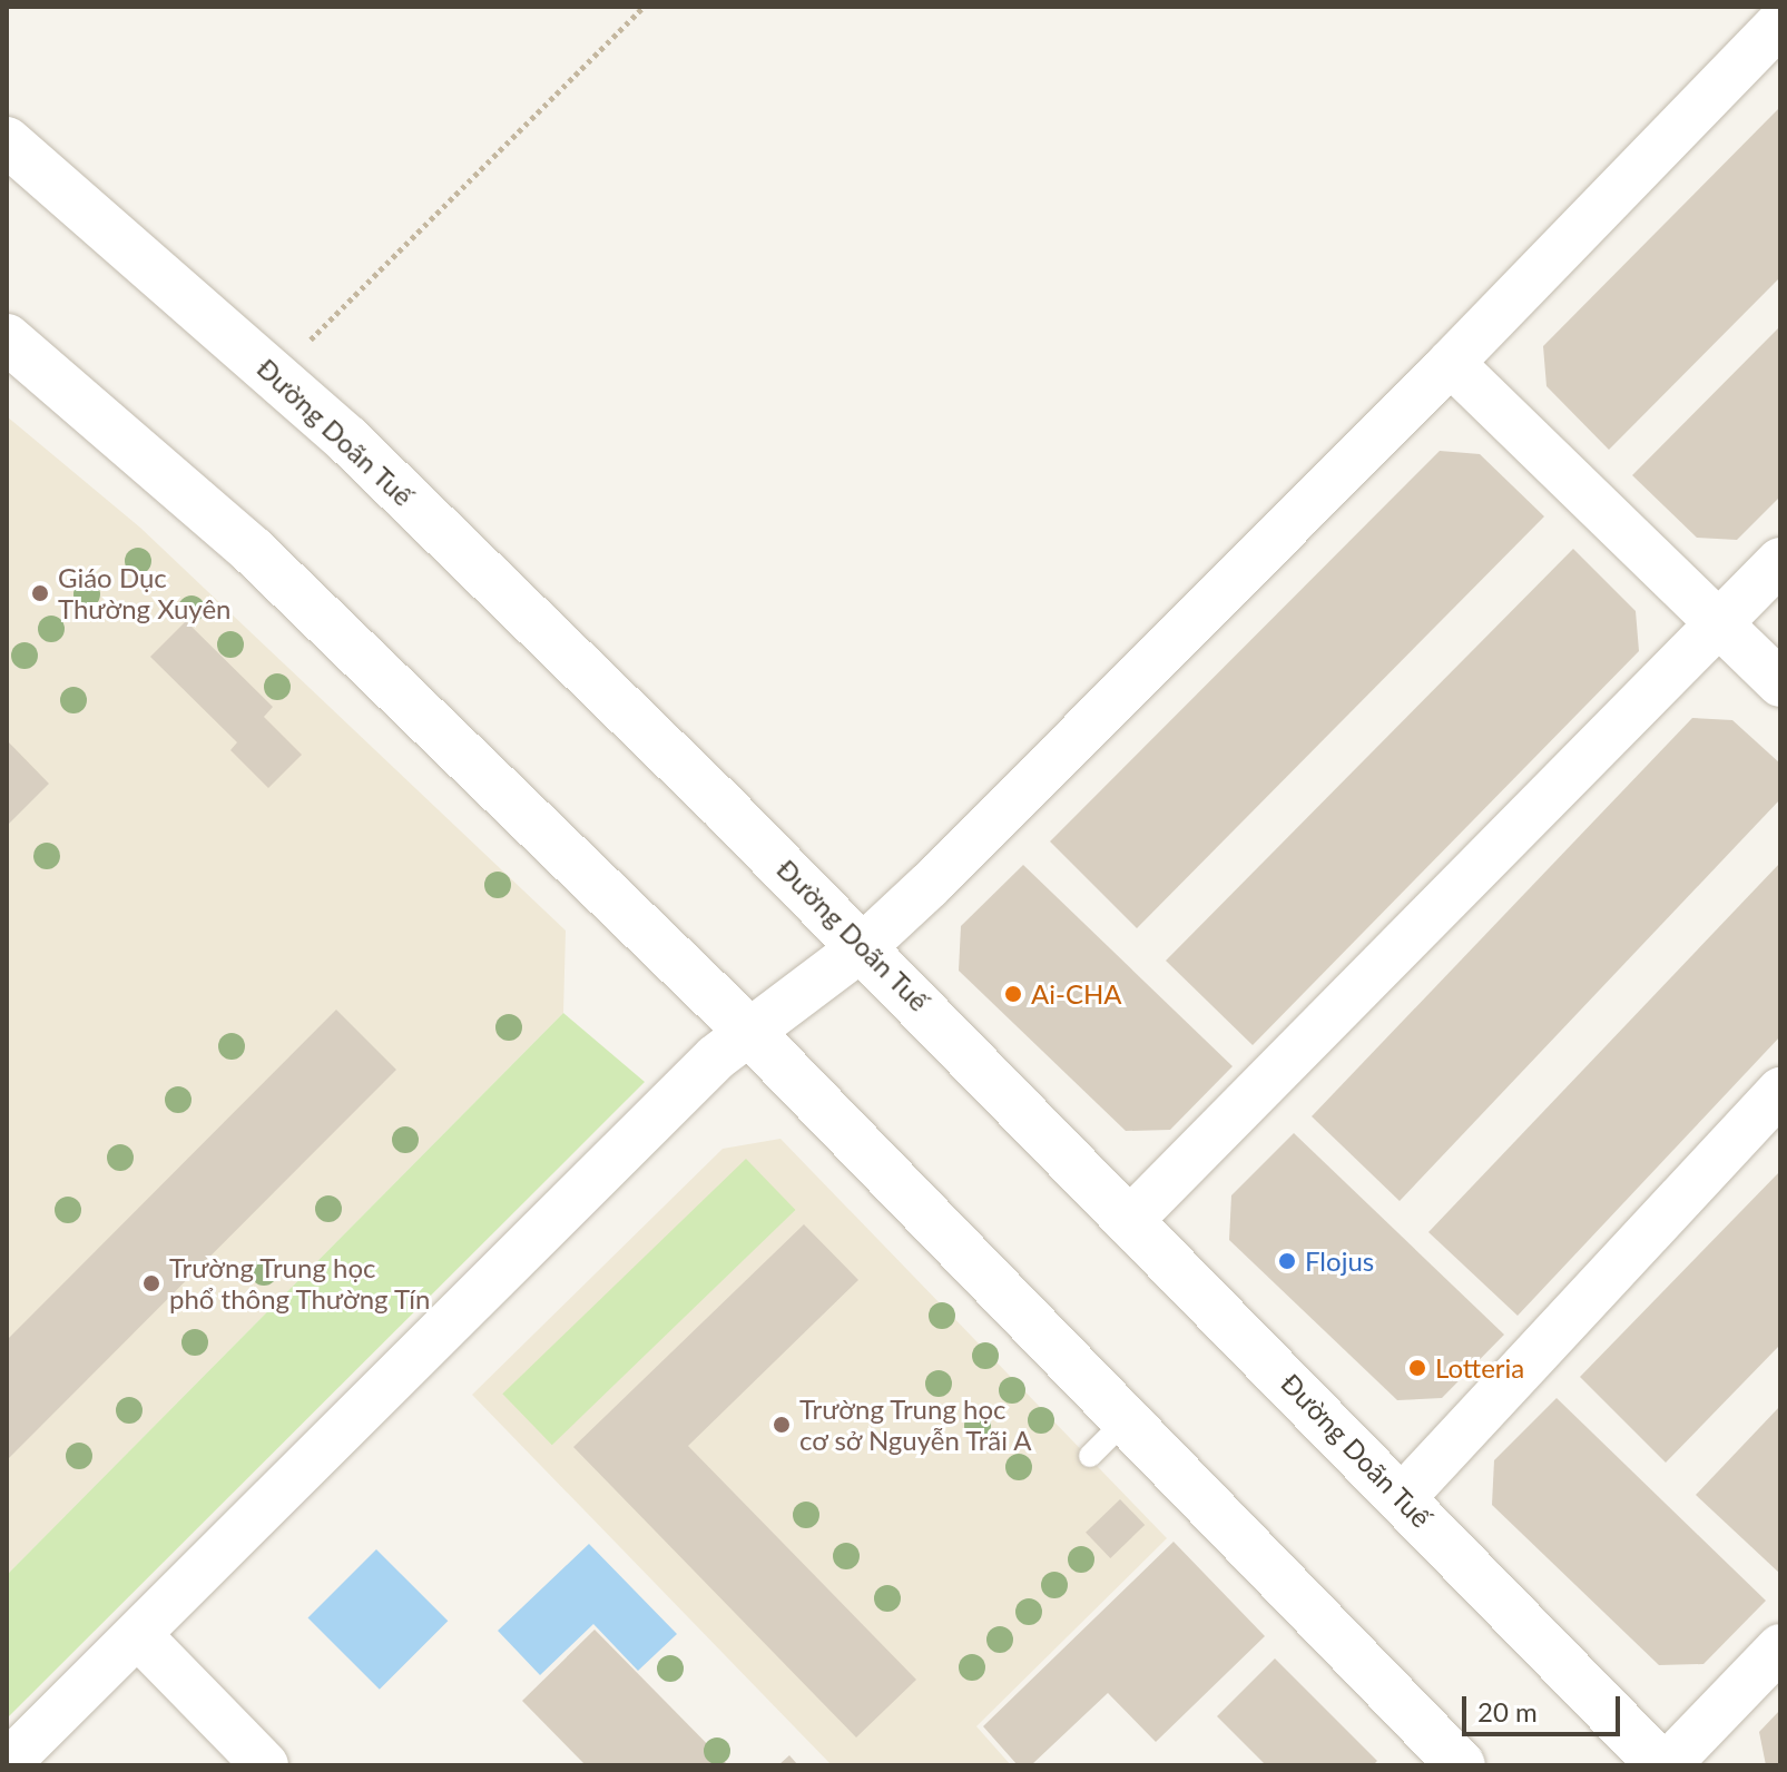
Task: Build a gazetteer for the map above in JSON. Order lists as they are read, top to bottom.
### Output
{
  "streets": {
    "street": ["Đường Doãn Tuế"]
  },
  "places": [
    "Giáo Dục Thường Xuyên",
    "Ai-CHA",
    "Flojus",
    "Trường Trung học phổ thông Thường Tín",
    "Lotteria",
    "Trường Trung học cơ sở Nguyễn Trãi A"
  ],
  "scale_bar": "20 m"
}
